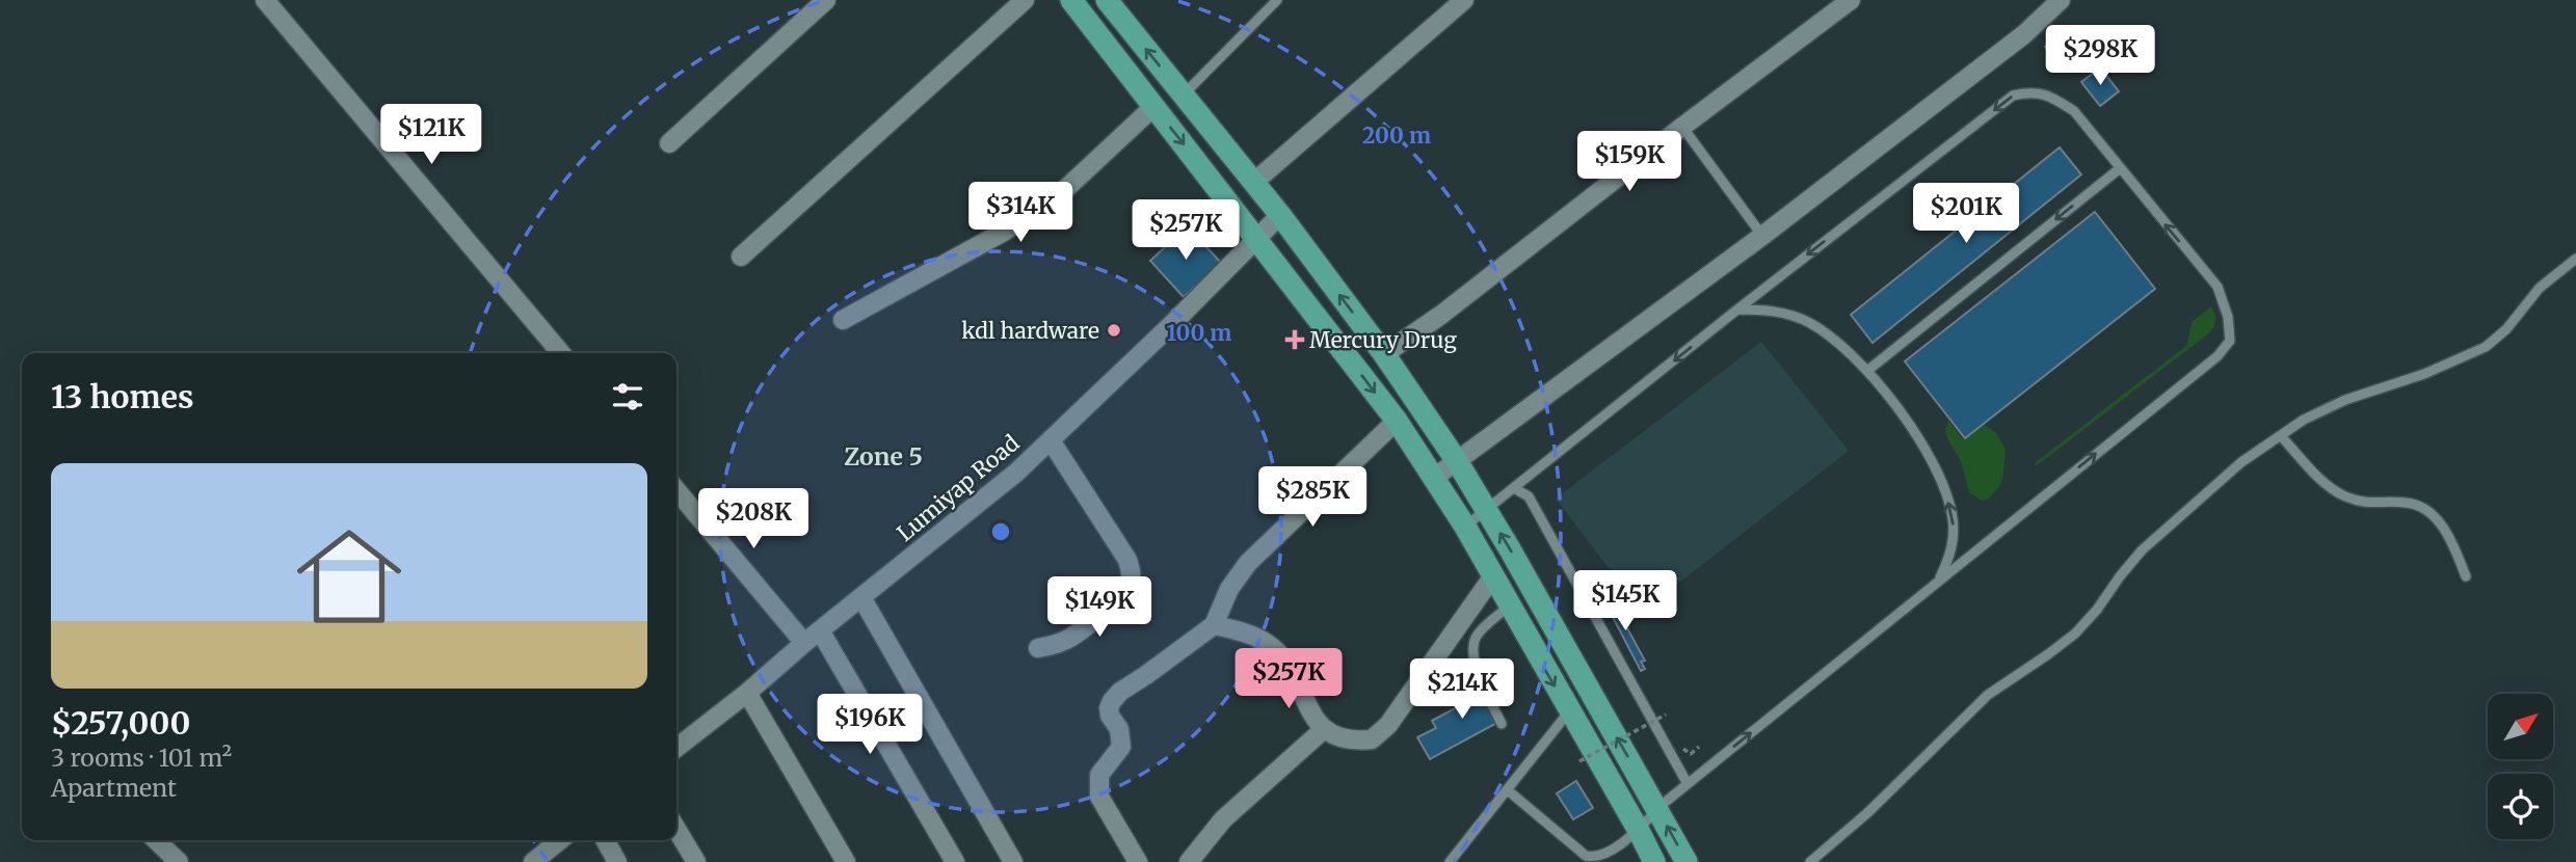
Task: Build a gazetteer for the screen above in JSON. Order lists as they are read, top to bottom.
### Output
{
  "streets": {
    "street": ["Lumiyap Road"]
  },
  "districts": ["Zone 5"],
  "places": {
    "other": ["kdl hardware"],
    "health": ["Mercury Drug"]
  },
  "north": "top right",
  "page": {
    "price": [
      "$298K",
      "$121K",
      "$159K",
      "$314K",
      "$201K",
      "$257K",
      "$285K",
      "$208K",
      "$145K",
      "$149K",
      "$257K",
      "$214K",
      "$196K"
    ],
    "heading": "13 homes",
    "list": [
      {
        "name": "$257,000",
        "note": "3 rooms · 101 m² · Apartment"
      }
    ]
  },
  "rings": ["200 m", "100 m"]
}
